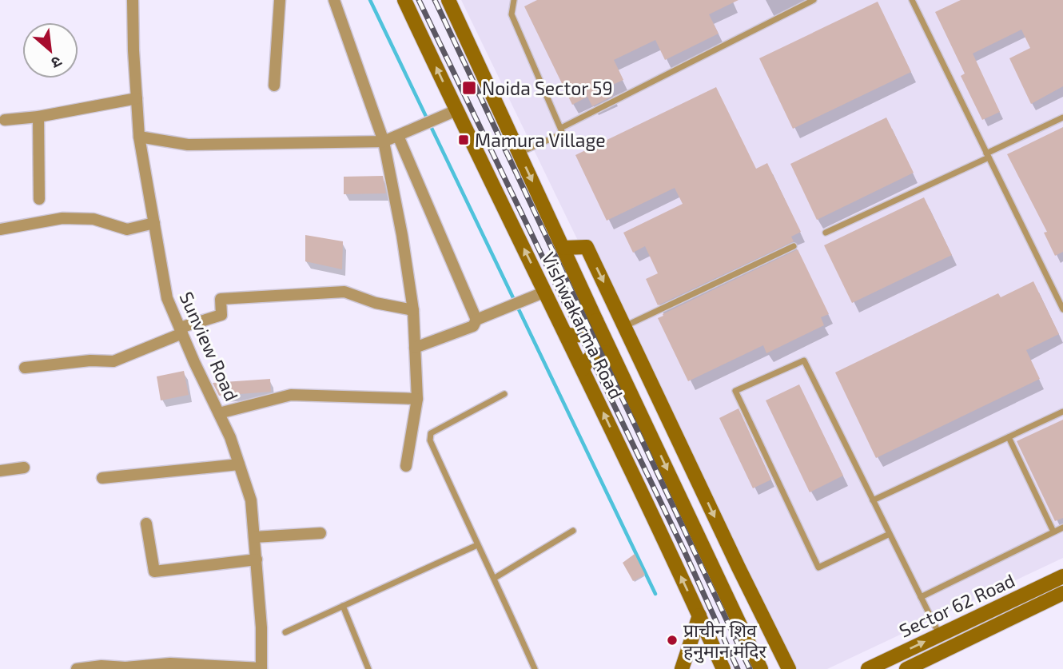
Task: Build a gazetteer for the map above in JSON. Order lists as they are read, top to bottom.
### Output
{
  "streets": {
    "main road": ["Vishwakarma Road", "Sector 62 Road"],
    "street": ["Sunview Road"]
  },
  "places": {
    "transit": ["Noida Sector 59", "Mamura Village"],
    "other": ["प्राचीन शिव हनुमान मंदिर"]
  },
  "north": "bottom right"
}
